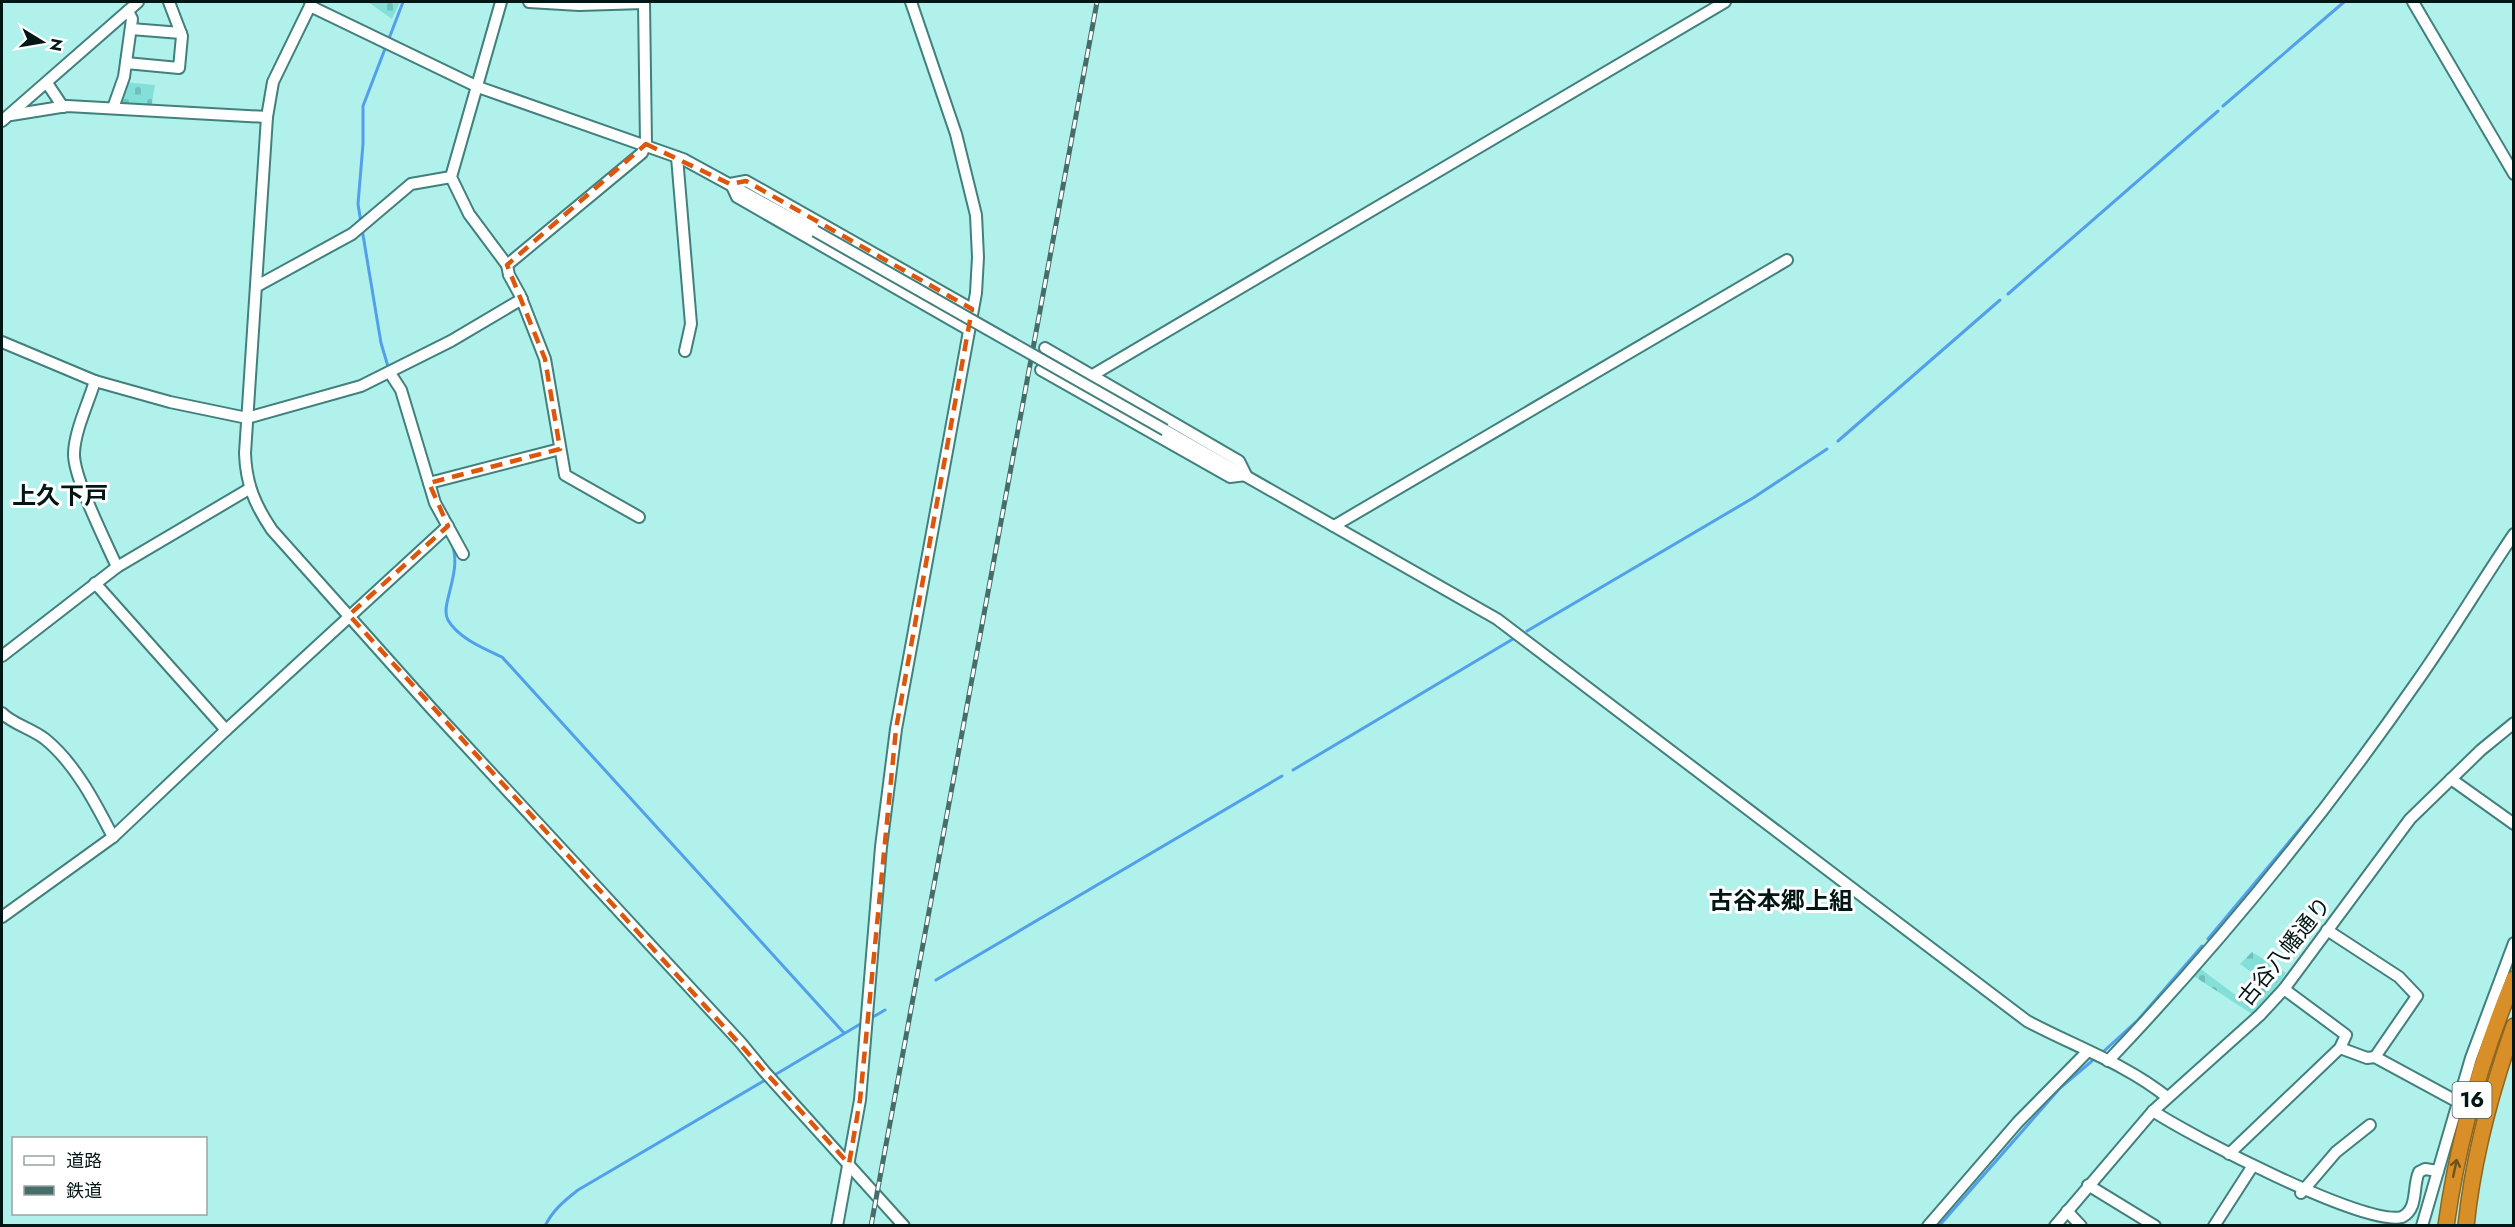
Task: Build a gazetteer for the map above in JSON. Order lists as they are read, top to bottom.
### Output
{
  "streets": {
    "highway": ["16"],
    "street": ["古谷八幡通り"]
  },
  "districts": ["上久下戸", "古谷本郷上組"],
  "legend": ["道路", "鉄道"],
  "north": "right"
}
